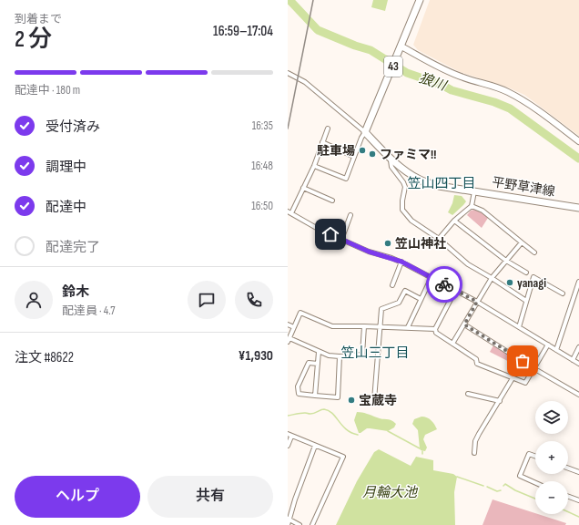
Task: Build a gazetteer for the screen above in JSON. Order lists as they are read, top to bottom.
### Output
{
  "streets": {
    "main road": ["43", "平野草津線"]
  },
  "crossings": [
    ["43", "平野草津線"]
  ],
  "districts": ["笠山四丁目", "笠山三丁目"],
  "water": ["狼川", "月輪大池"],
  "places": [
    "駐車場",
    "ファミマ!!",
    "笠山神社",
    "yanagi",
    "宝蔵寺"
  ],
  "page": {
    "heading": ["2 分", "到着まで", "16:59–17:04"],
    "panel": [
      "鈴木",
      "配達員 · 4.7",
      "注文 #8622",
      "¥1,930"
    ],
    "bar": "配達中 · 180 m",
    "list": [
      ["受付済み", "16:35"],
      ["調理中", "16:48"],
      ["配達中", "16:50"],
      "配達完了"
    ],
    "map_buttons": ["+", "−"],
    "buttons": ["ヘルプ", "共有"]
  }
}
